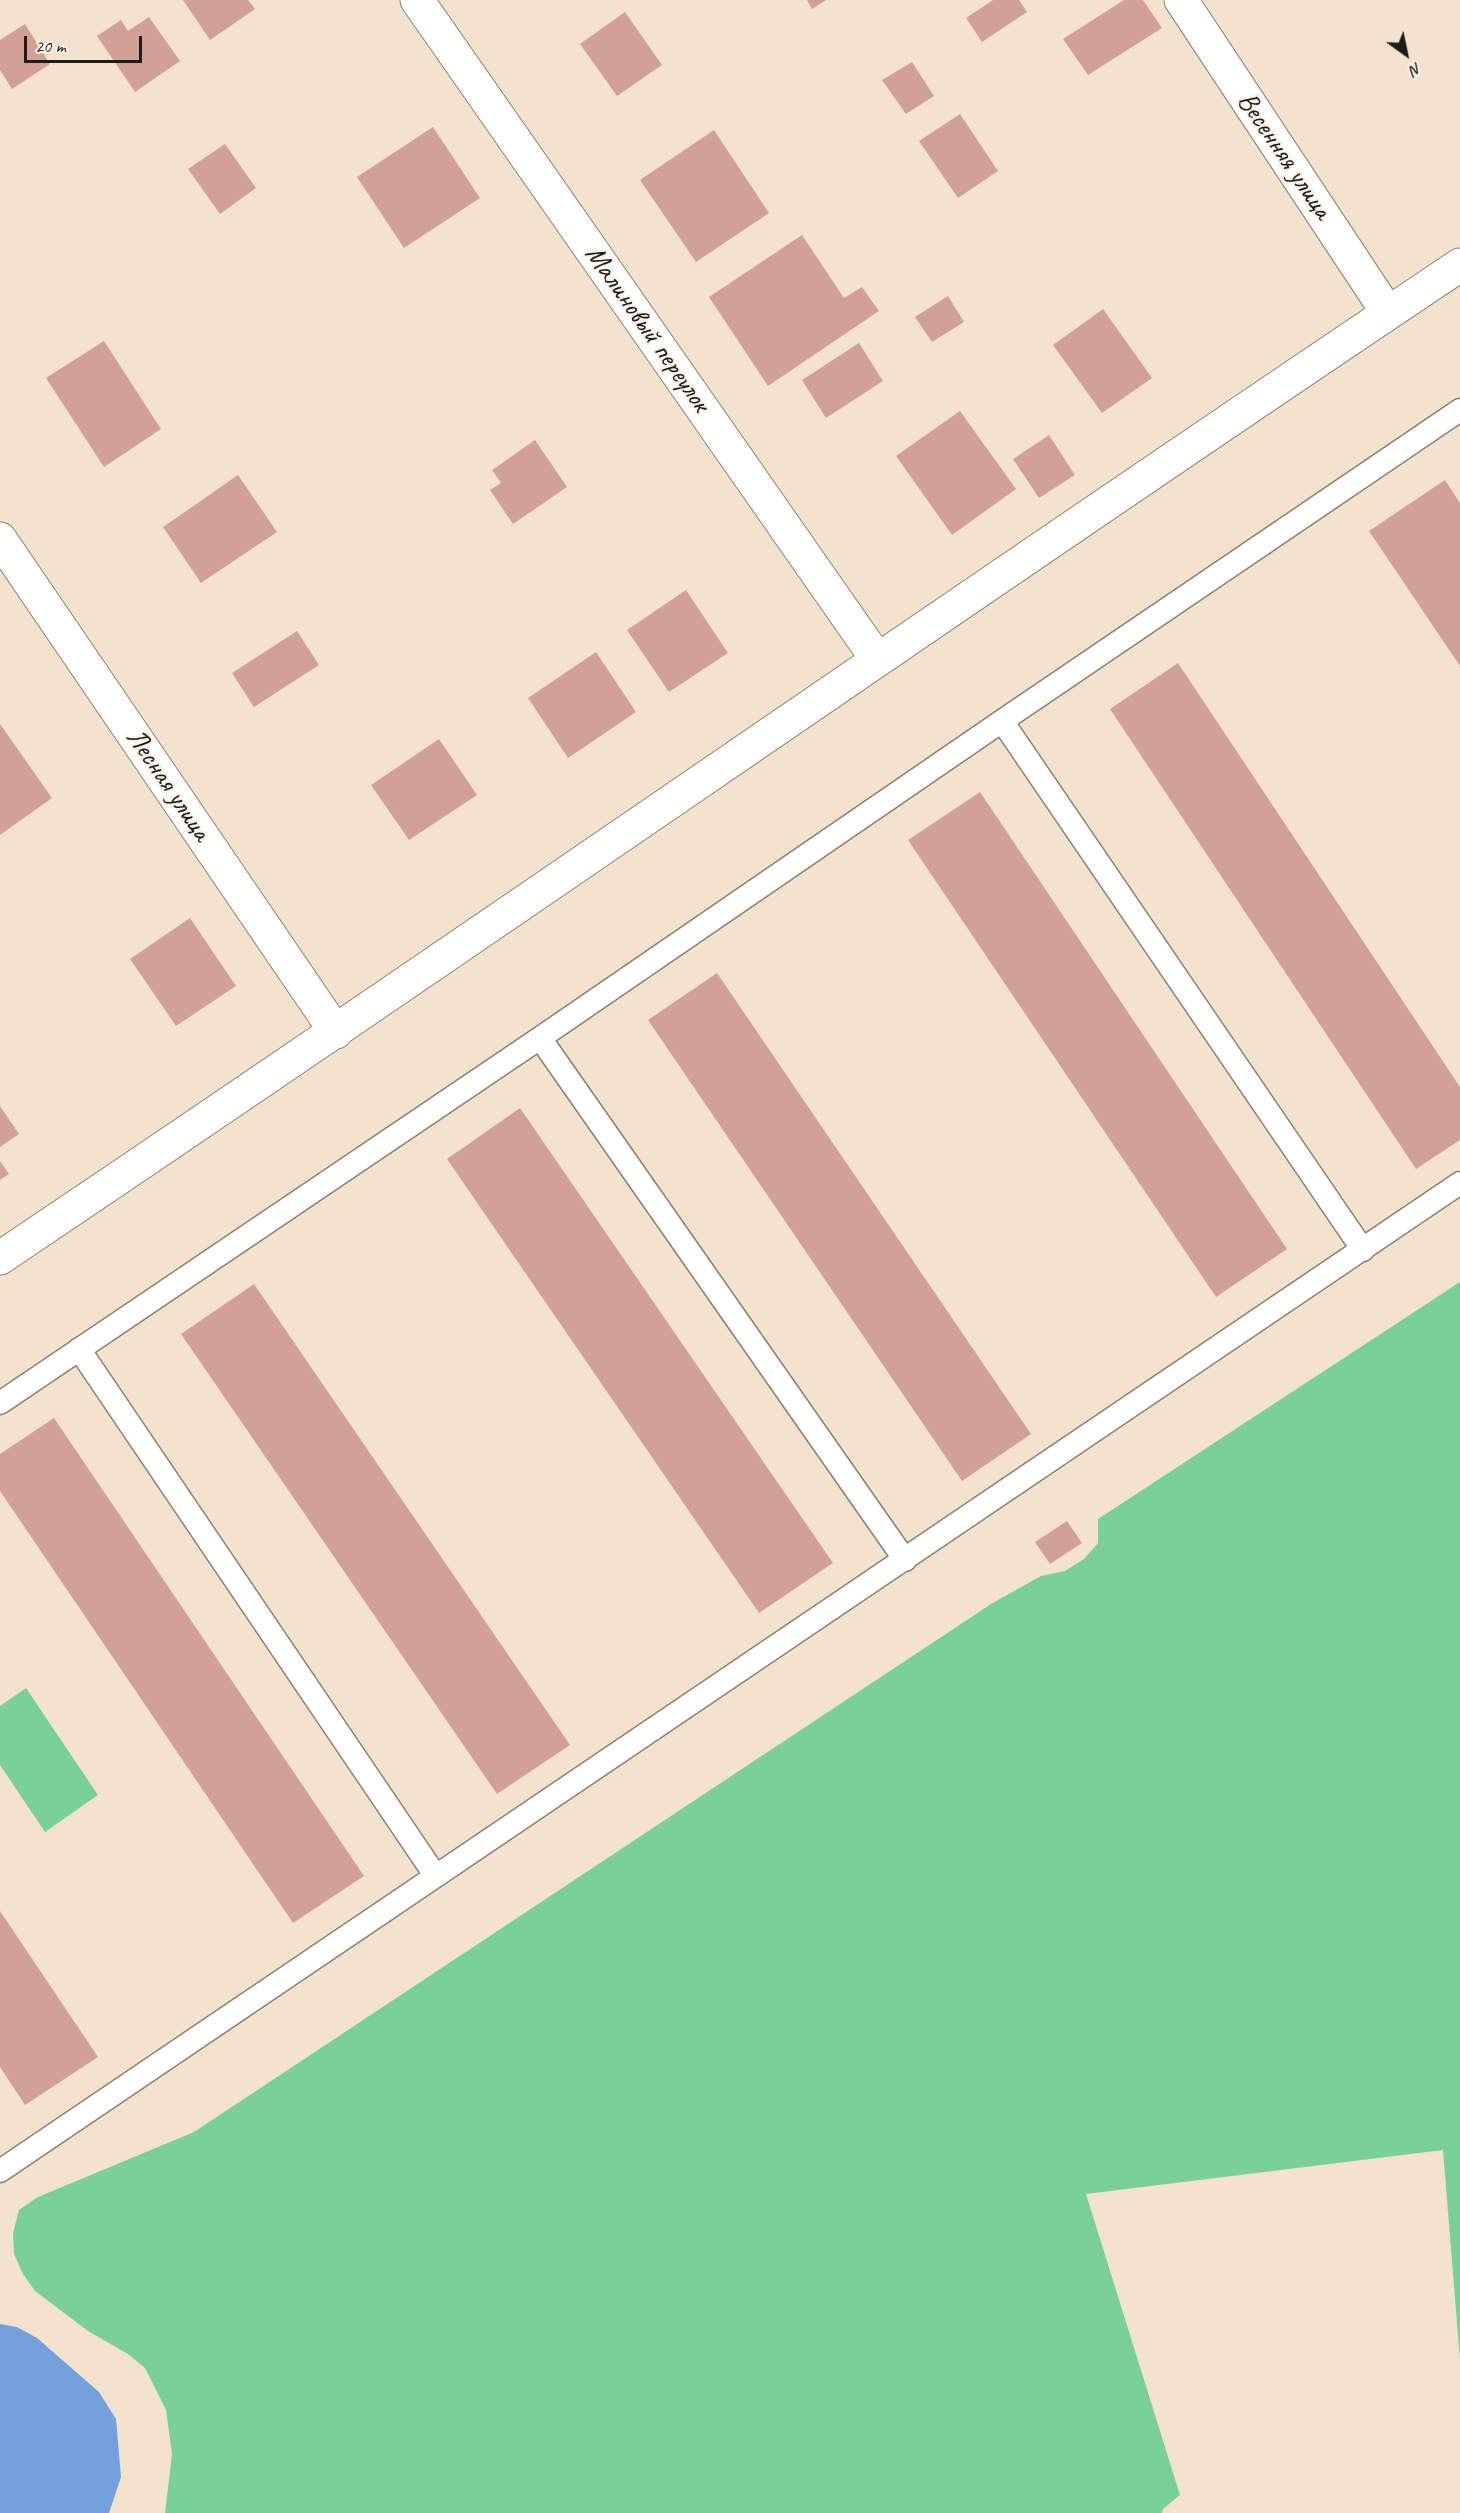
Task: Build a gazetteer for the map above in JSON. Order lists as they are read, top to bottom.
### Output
{
  "streets": {
    "street": ["Весенняя улица", "Малиновый переулок", "Лесная улица"]
  },
  "scale_bar": "20 m",
  "north": "bottom right"
}
